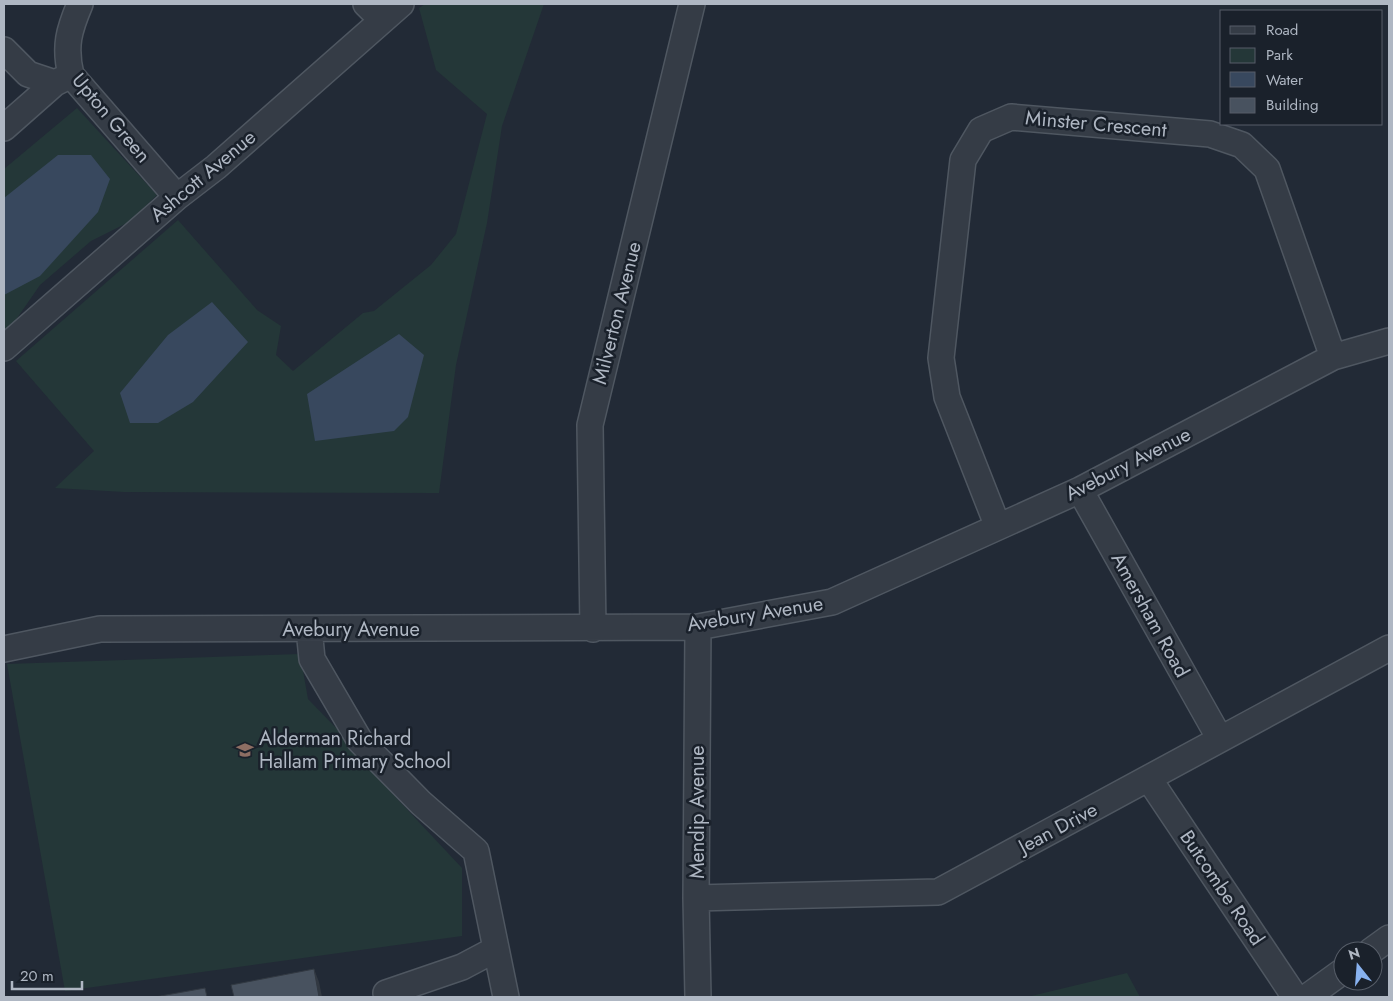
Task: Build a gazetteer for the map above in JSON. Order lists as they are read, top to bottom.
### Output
{
  "streets": {
    "street": [
      "Upton Green",
      "Minster Crescent",
      "Ashcott Avenue",
      "Milverton Avenue",
      "Avebury Avenue",
      "Amersham Road",
      "Mendip Avenue",
      "Jean Drive",
      "Butcombe Road"
    ]
  },
  "crossings": [
    ["Upton Green", "Ashcott Avenue"],
    ["Minster Crescent", "Avebury Avenue"],
    ["Milverton Avenue", "Avebury Avenue"],
    ["Avebury Avenue", "Amersham Road"],
    ["Avebury Avenue", "Mendip Avenue"],
    ["Amersham Road", "Jean Drive"],
    ["Mendip Avenue", "Jean Drive"],
    ["Jean Drive", "Butcombe Road"]
  ],
  "places": {
    "school or university": ["Alderman Richard Hallam Primary School"]
  },
  "legend": [
    "Road",
    "Park",
    "Water",
    "Building"
  ],
  "scale_bar": "20 m",
  "north": "top"
}
